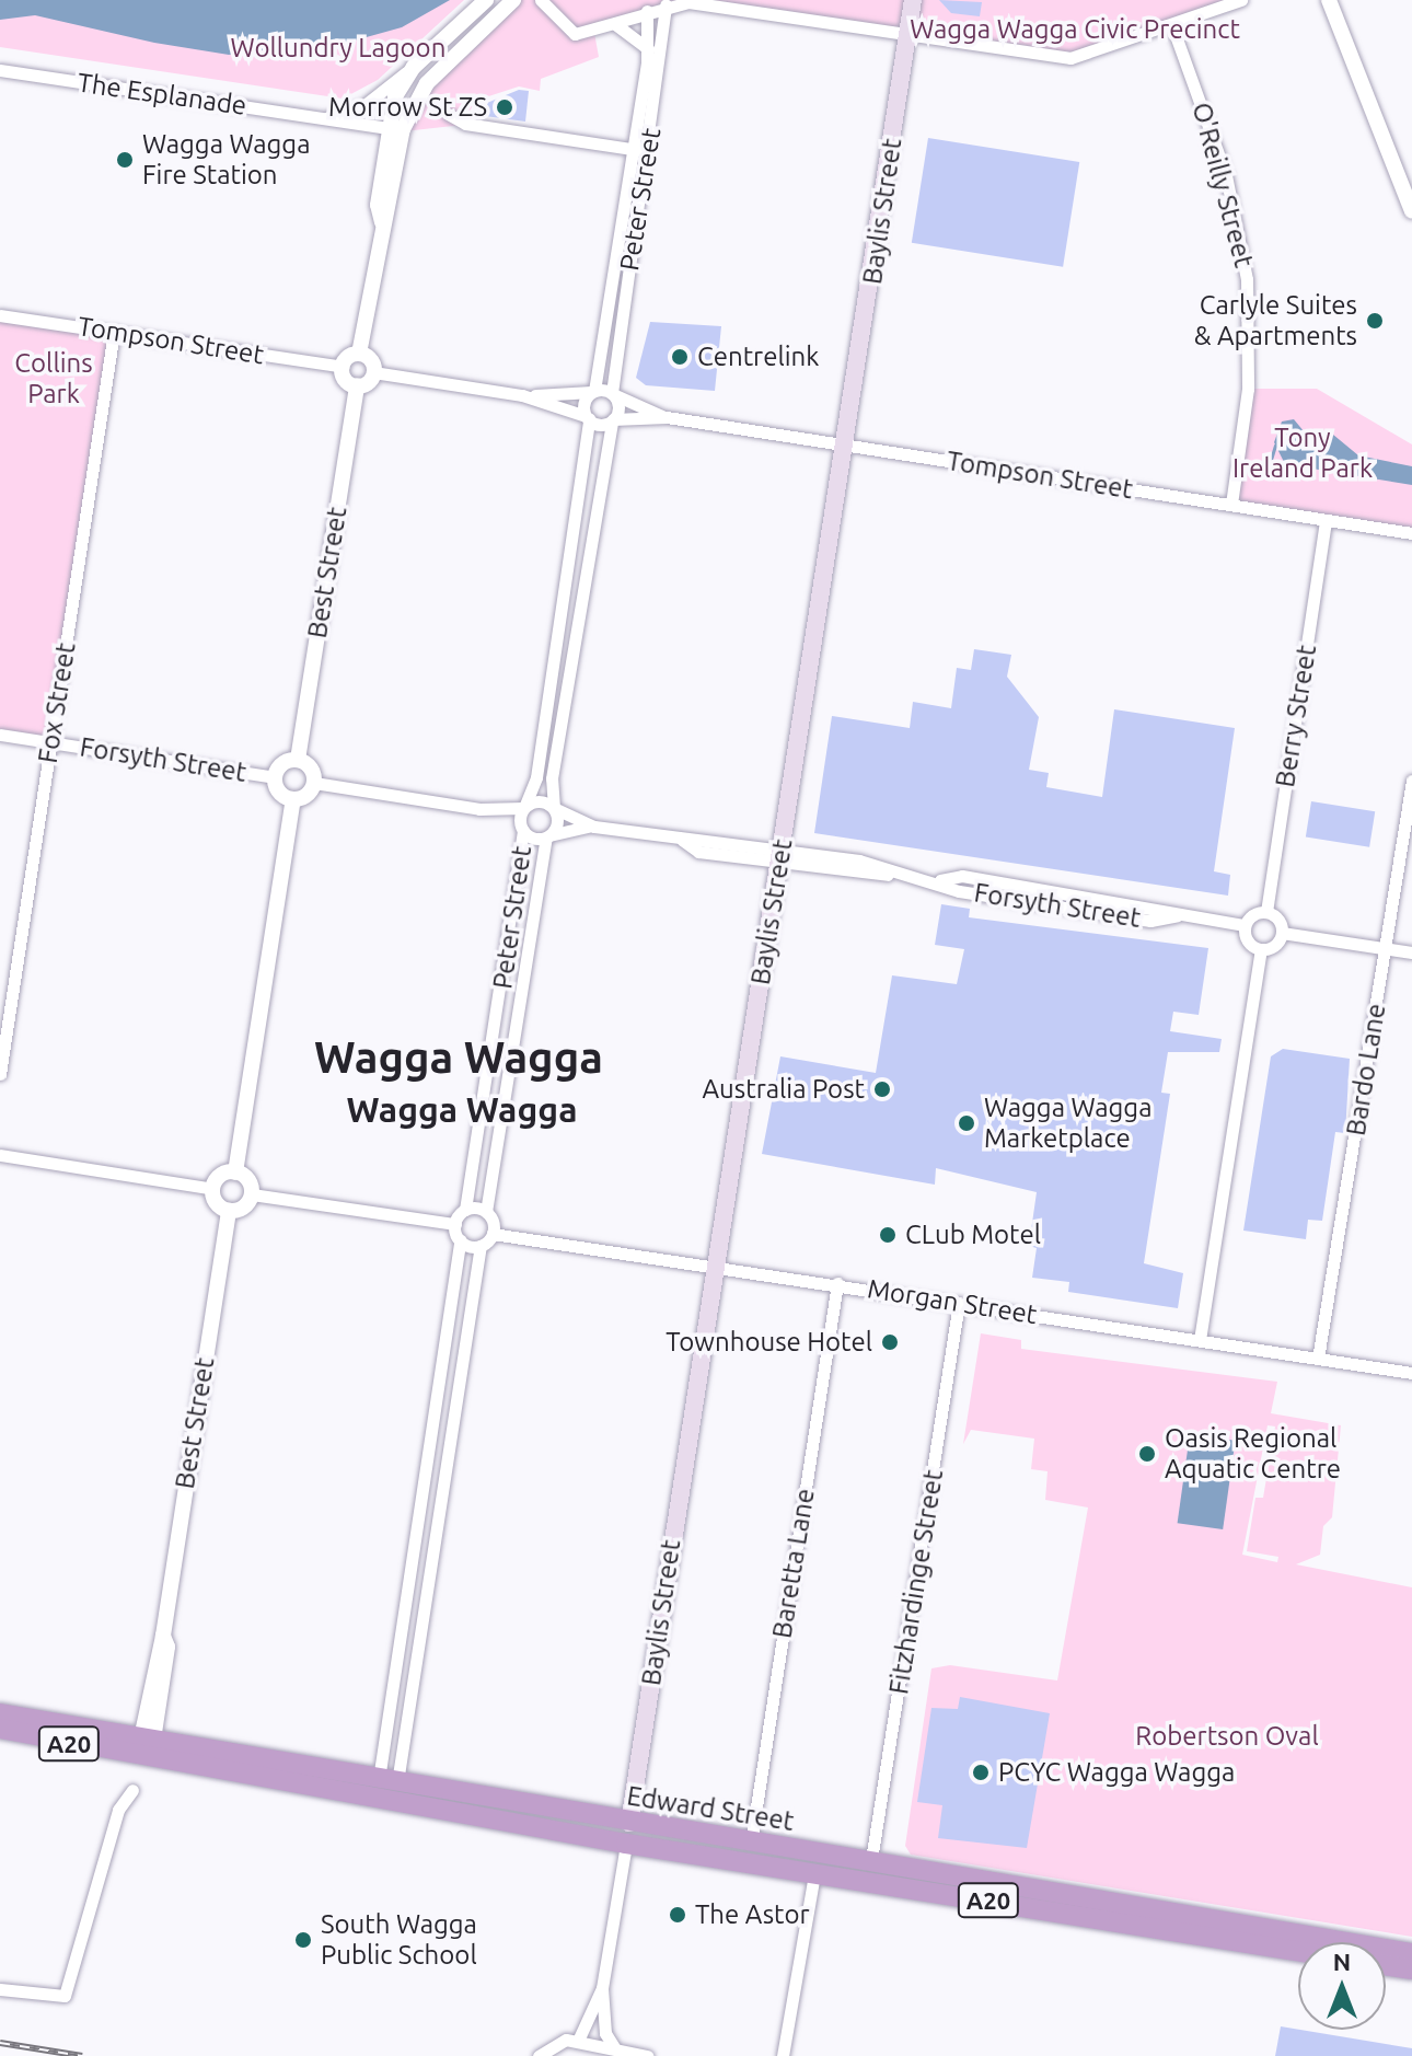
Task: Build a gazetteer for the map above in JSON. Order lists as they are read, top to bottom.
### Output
{
  "streets": {
    "highway": ["A20", "Edward Street"],
    "main road": ["Baylis Street"],
    "street": [
      "The Esplanade",
      "O'Reilly Street",
      "Peter Street",
      "Tompson Street",
      "Best Street",
      "Fox Street",
      "Berry Street",
      "Forsyth Street",
      "Bardo Lane",
      "Morgan Street",
      "Baretta Lane",
      "Fitzhardinge Street"
    ]
  },
  "crossings": [
    ["O'Reilly Street", "Tompson Street"],
    ["Peter Street", "Tompson Street"],
    ["Peter Street", "Forsyth Street"],
    ["Peter Street", "Morgan Street"],
    ["Baylis Street", "Tompson Street"],
    ["Baylis Street", "Forsyth Street"],
    ["Baylis Street", "Morgan Street"],
    ["Baylis Street", "Edward Street"],
    ["Tompson Street", "Fox Street"],
    ["Tompson Street", "Berry Street"],
    ["Best Street", "Forsyth Street"],
    ["Best Street", "Edward Street"],
    ["Fox Street", "Forsyth Street"],
    ["Bardo Lane", "Morgan Street"],
    ["Morgan Street", "Baretta Lane"],
    ["Morgan Street", "Fitzhardinge Street"],
    ["Baretta Lane", "Edward Street"],
    ["Fitzhardinge Street", "Edward Street"]
  ],
  "districts": ["Wagga Wagga", "Wagga Wagga"],
  "parks": [
    "Wagga Wagga Civic Precinct",
    "Wollundry Lagoon",
    "Collins Park",
    "Tony Ireland Park",
    "Robertson Oval"
  ],
  "places": [
    "Morrow St ZS",
    "Wagga Wagga Fire Station",
    "Carlyle Suites & Apartments",
    "Centrelink",
    "Australia Post",
    "Wagga Wagga Marketplace",
    "CLub Motel",
    "Townhouse Hotel",
    "Oasis Regional Aquatic Centre",
    "PCYC Wagga Wagga",
    "The Astor",
    "South Wagga Public School"
  ],
  "north": "top"
}
